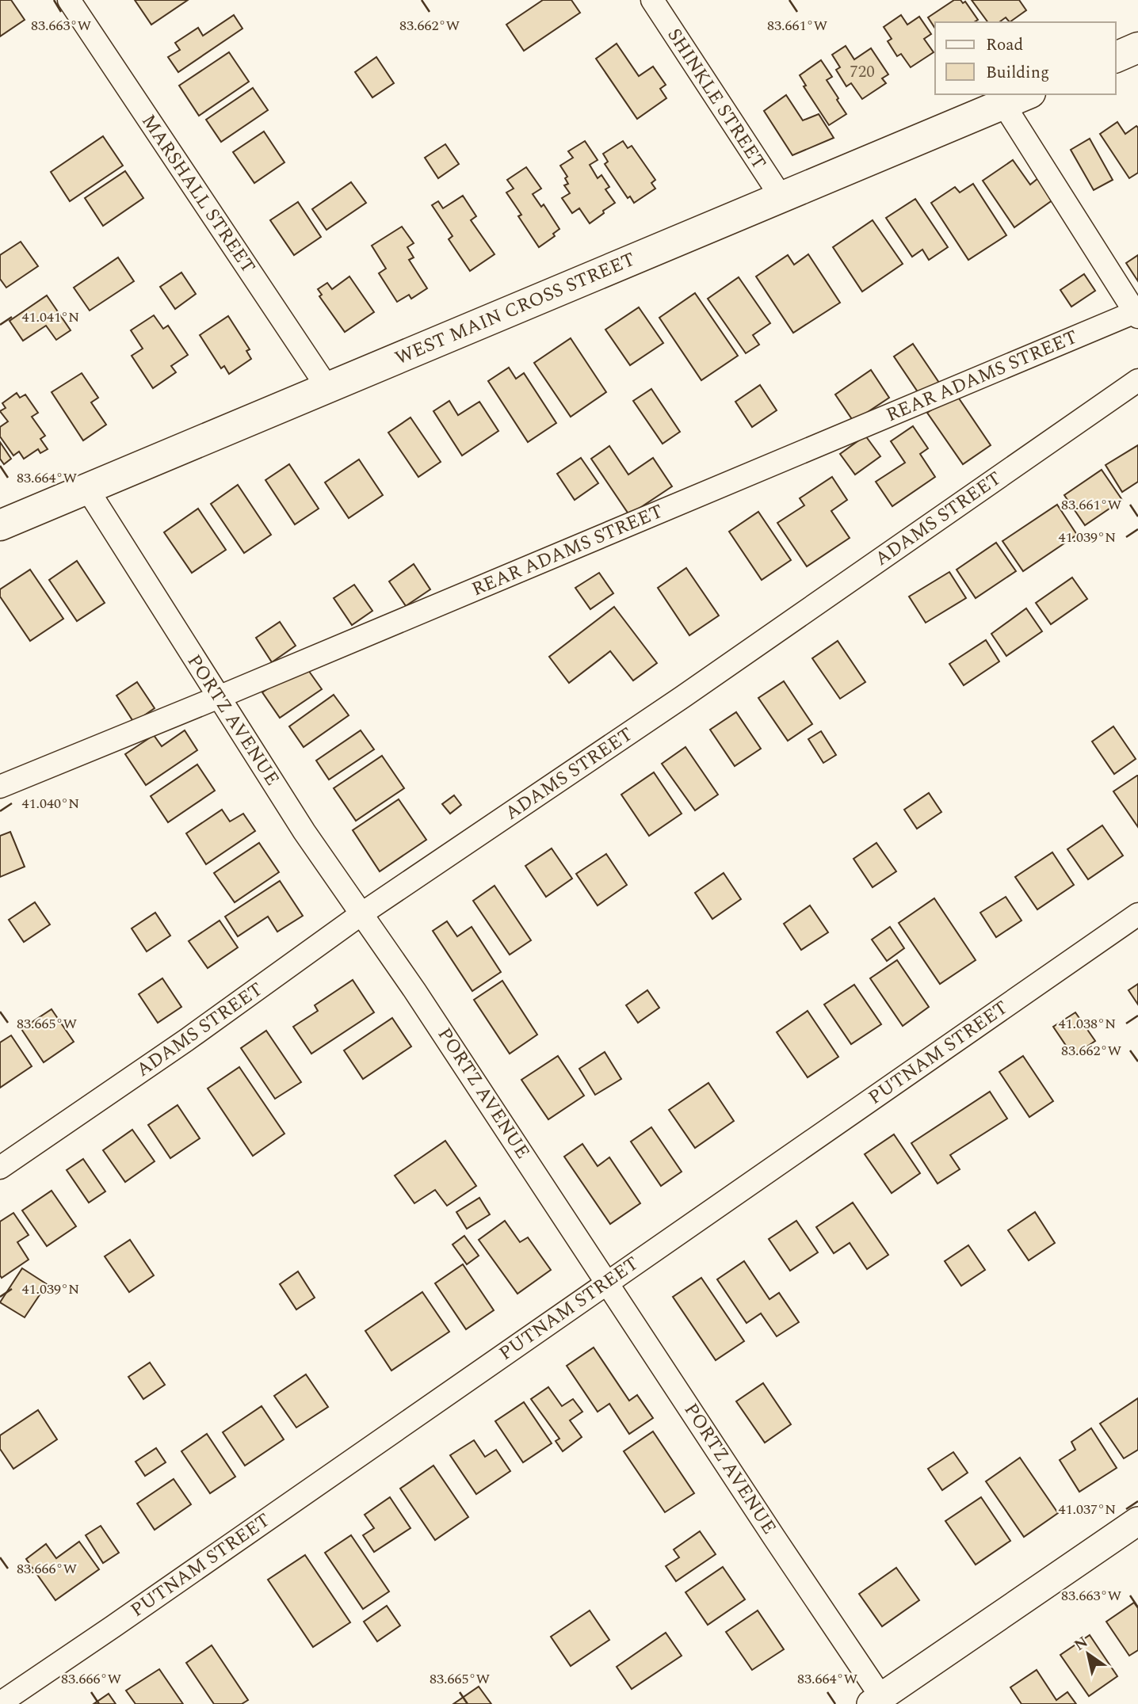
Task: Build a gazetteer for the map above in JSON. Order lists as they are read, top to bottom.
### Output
{
  "streets": {
    "highway": ["WEST MAIN CROSS STREET"],
    "street": [
      "SHINKLE STREET",
      "MARSHALL STREET",
      "REAR ADAMS STREET",
      "ADAMS STREET",
      "PORTZ AVENUE",
      "PUTNAM STREET"
    ]
  },
  "crossings": [
    ["SHINKLE STREET", "WEST MAIN CROSS STREET"],
    ["MARSHALL STREET", "WEST MAIN CROSS STREET"],
    ["WEST MAIN CROSS STREET", "PORTZ AVENUE"],
    ["REAR ADAMS STREET", "PORTZ AVENUE"],
    ["ADAMS STREET", "PORTZ AVENUE"],
    ["PORTZ AVENUE", "PUTNAM STREET"]
  ],
  "house_numbers": ["720"],
  "legend": ["Road", "Building"],
  "north": "top left",
  "coordinates": [
    "83.663°W",
    "83.662°W",
    "83.661°W",
    "41.041°N",
    "83.664°W",
    "41.039°N",
    "41.040°N",
    "83.665°W",
    "41.038°N",
    "41.037°N",
    "83.666°W"
  ]
}
